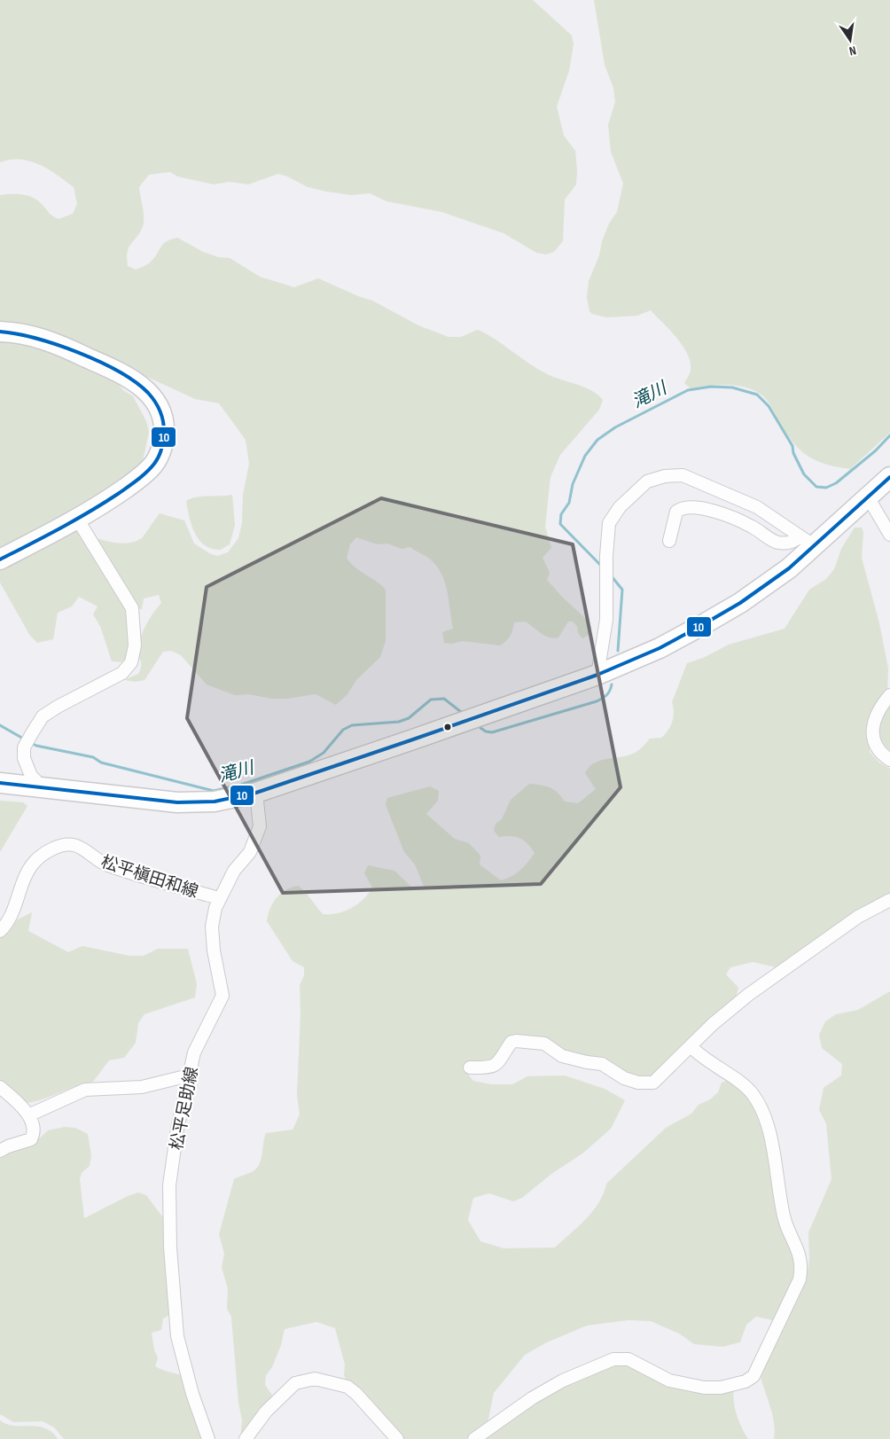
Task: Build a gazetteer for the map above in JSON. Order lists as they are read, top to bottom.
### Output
{
  "streets": {
    "street": ["松平槇田和線", "松平足助線"]
  },
  "crossings": [
    ["松平槇田和線", "松平足助線"]
  ],
  "water": ["滝川"],
  "lines": ["transit line 10"],
  "north": "bottom"
}
